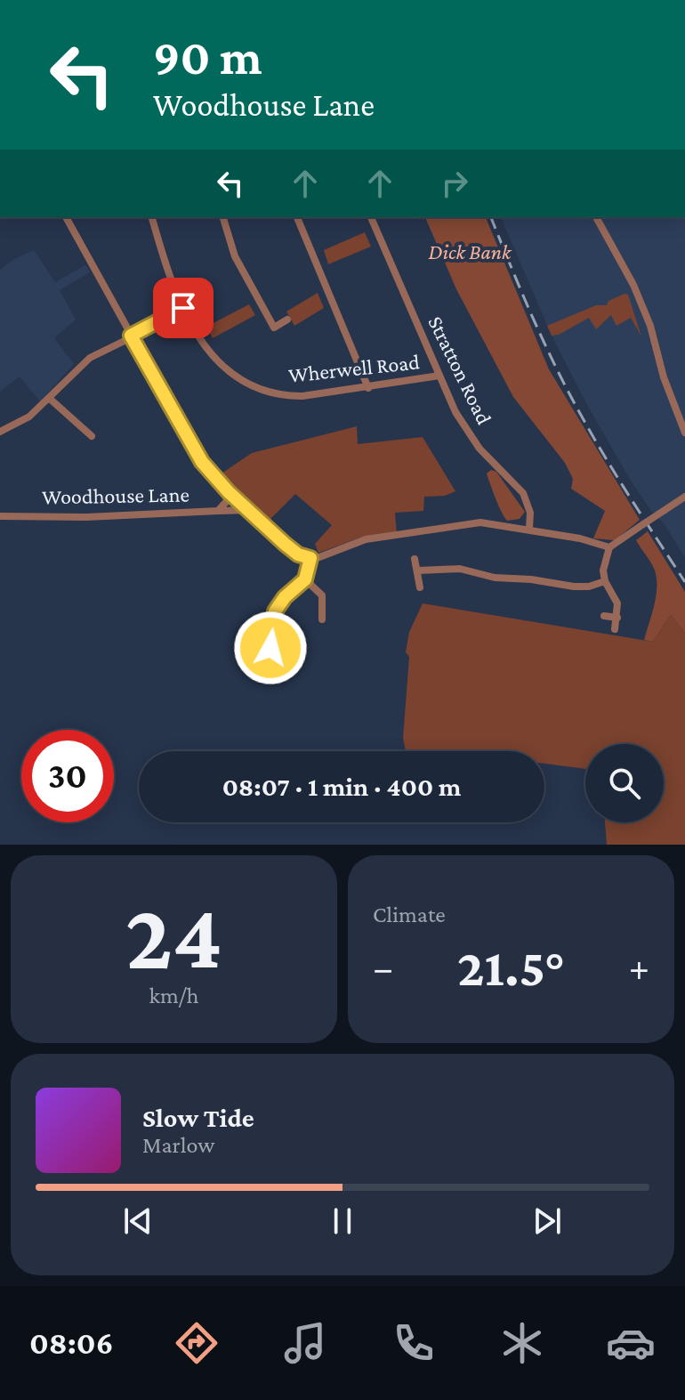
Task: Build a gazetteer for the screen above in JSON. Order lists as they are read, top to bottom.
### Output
{
  "streets": {
    "street": ["Wherwell Road", "Stratton Road", "Woodhouse Lane"]
  },
  "crossings": [
    ["Wherwell Road", "Stratton Road"]
  ],
  "parks": ["Dick Bank"],
  "page": {
    "turn": ["90 m", "Woodhouse Lane"],
    "limit": "30",
    "trip": "08:07 · 1 min · 400 m",
    "tile": [
      ["24", "km/h"],
      "Climate"
    ],
    "heat": ["−", "21.5°", "+"],
    "song": ["Slow Tide", "Marlow"],
    "tabs": "08:06"
  }
}
